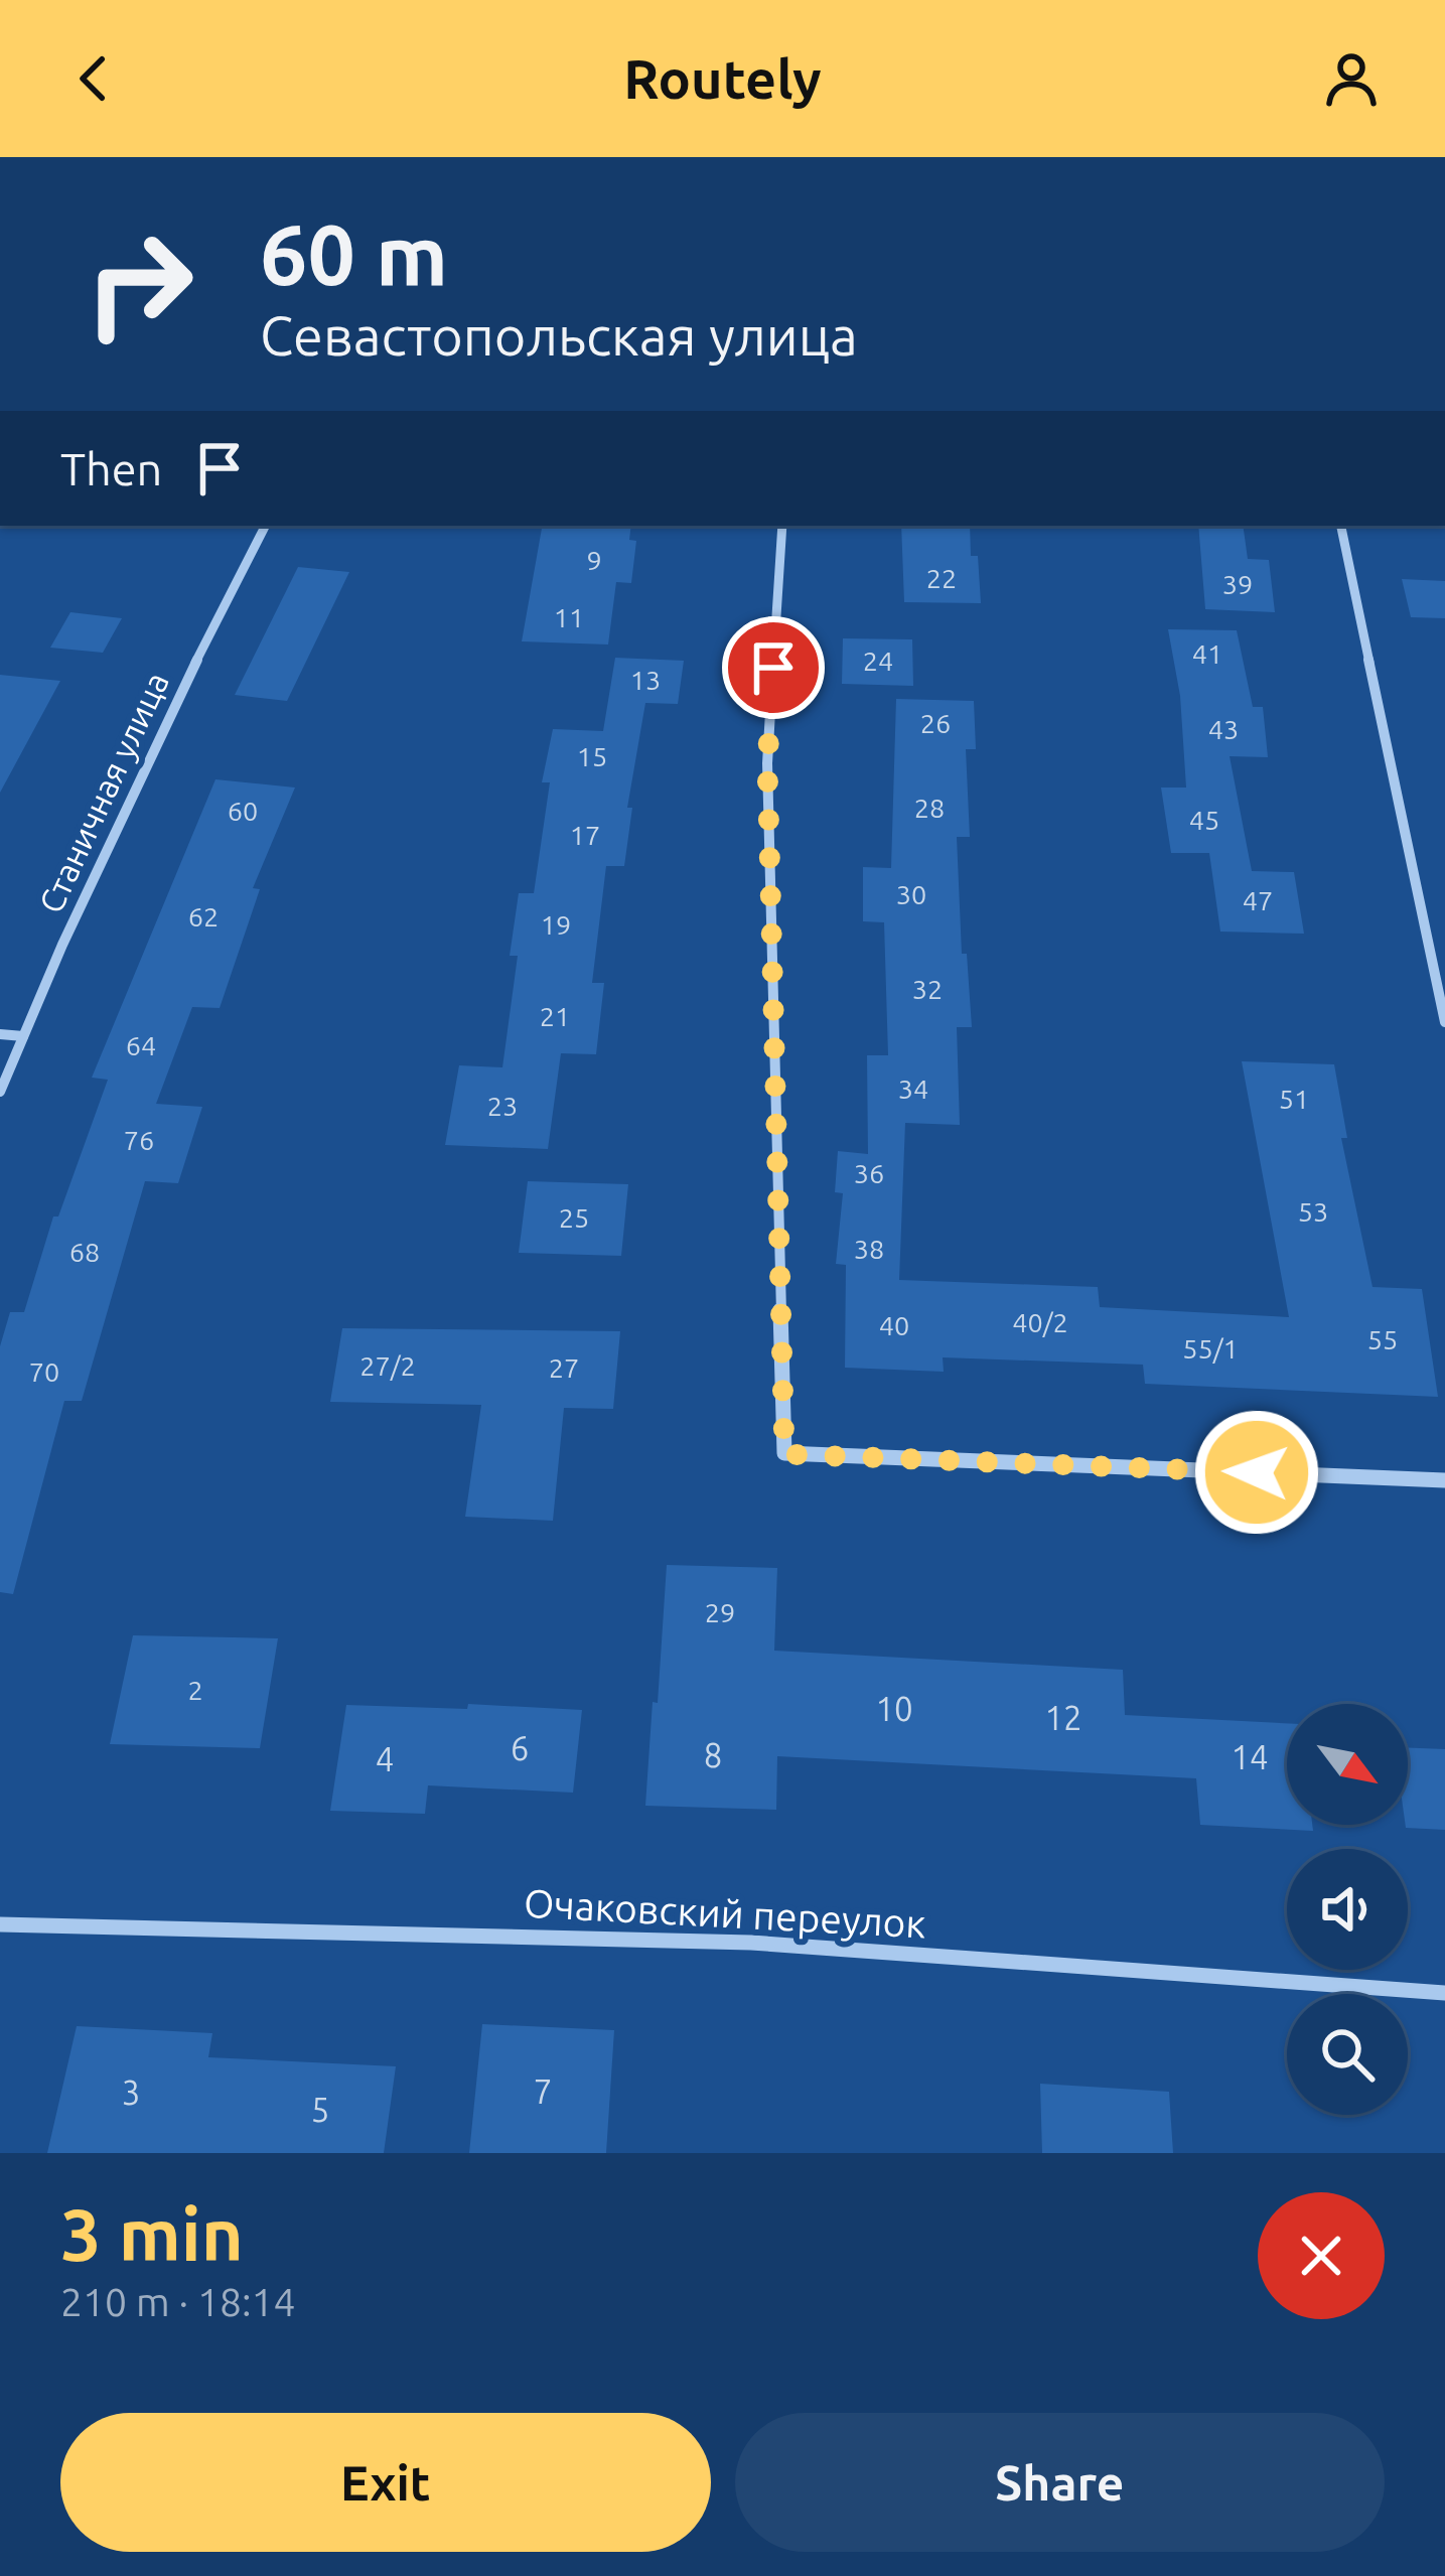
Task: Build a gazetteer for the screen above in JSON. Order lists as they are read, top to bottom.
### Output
{
  "streets": {
    "street": ["Станичная улица", "Очаковский переулок"]
  },
  "house_numbers": [
    "9",
    "22",
    "39",
    "11",
    "41",
    "24",
    "13",
    "26",
    "43",
    "15",
    "28",
    "60",
    "45",
    "17",
    "30",
    "47",
    "62",
    "19",
    "32",
    "21",
    "64",
    "34",
    "51",
    "23",
    "76",
    "36",
    "53",
    "25",
    "38",
    "68",
    "40/2",
    "40",
    "55",
    "55/1",
    "27/2",
    "27",
    "70",
    "29",
    "2",
    "10",
    "12",
    "6",
    "8",
    "14",
    "4",
    "7",
    "3",
    "5"
  ],
  "north": "bottom right",
  "page": {
    "header": "Routely",
    "turn": ["60 m", "Севастопольская улица"],
    "then": "Then",
    "heading": ["3 min", "210 m · 18:14"],
    "buttons": ["Exit", "Share"]
  }
}
